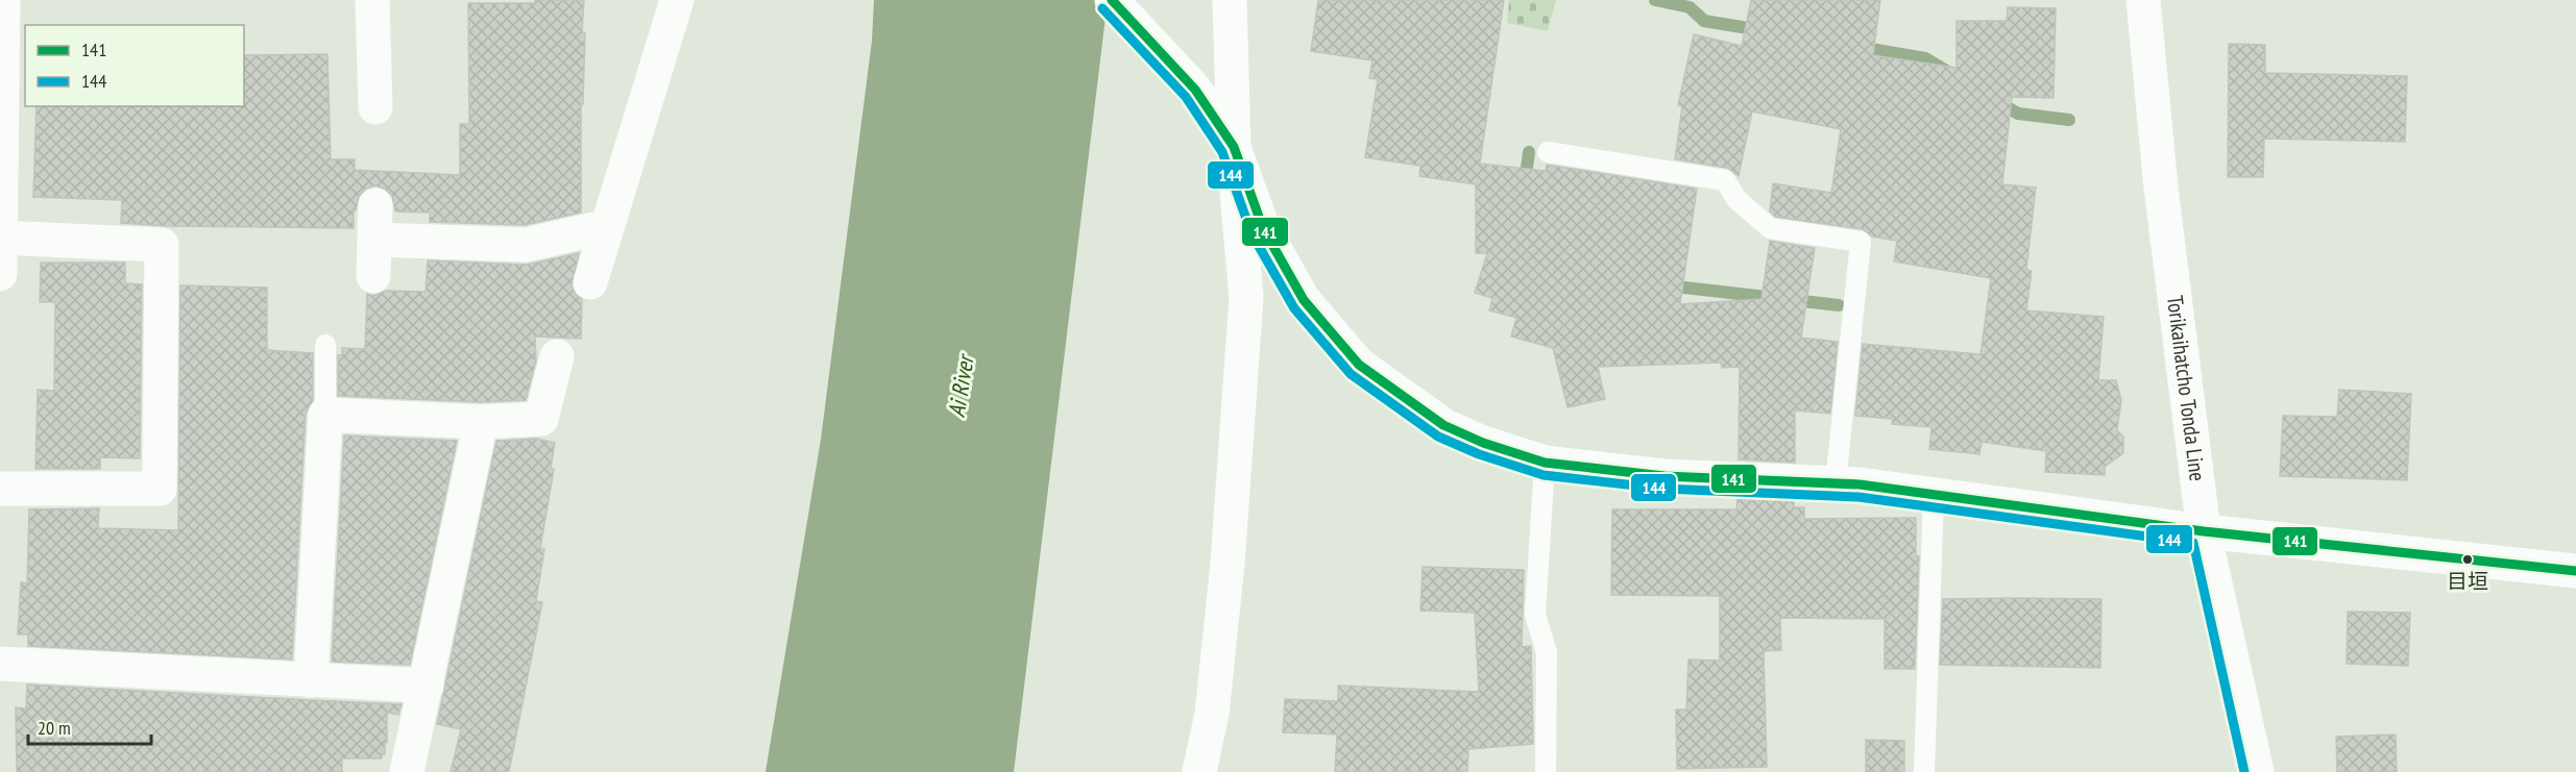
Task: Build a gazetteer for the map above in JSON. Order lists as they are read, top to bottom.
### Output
{
  "streets": {
    "street": ["Torikaihatcho Tonda Line"]
  },
  "water": ["Ai River"],
  "places": ["目垣"],
  "lines": ["transit line 141", "transit line 144"],
  "legend": ["141", "144"],
  "scale_bar": "20 m"
}
